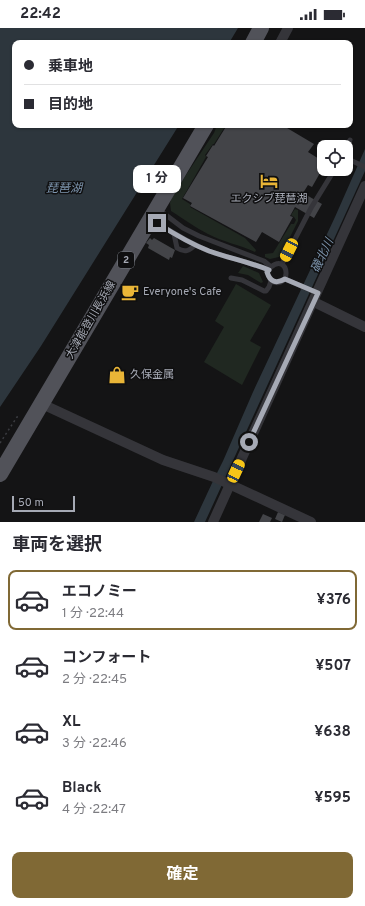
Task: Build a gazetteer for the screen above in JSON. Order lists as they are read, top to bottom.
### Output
{
  "streets": {
    "main road": ["2", "大津能登川長浜線"]
  },
  "water": ["琵琶湖", "磯北川"],
  "places": {
    "hotel": ["エクシブ琵琶湖"],
    "cafe": ["Everyone's Cafe"],
    "shop": ["久保金属"]
  },
  "scale_bar": "50 m",
  "page": {
    "status": "22:42",
    "banner": ["乗車地", "目的地"],
    "bubble": "1 分",
    "scale": "50 m",
    "heading": "車両を選択",
    "list": [
      {
        "name": "エコノミー",
        "note": "1 分 · 22:44",
        "value": "¥376"
      },
      {
        "name": "コンフォート",
        "note": "2 分 · 22:45",
        "value": "¥507"
      },
      {
        "name": "XL",
        "note": "3 分 · 22:46",
        "value": "¥638"
      },
      {
        "name": "Black",
        "note": "4 分 · 22:47",
        "value": "¥595"
      }
    ],
    "buttons": "確定"
  }
}
